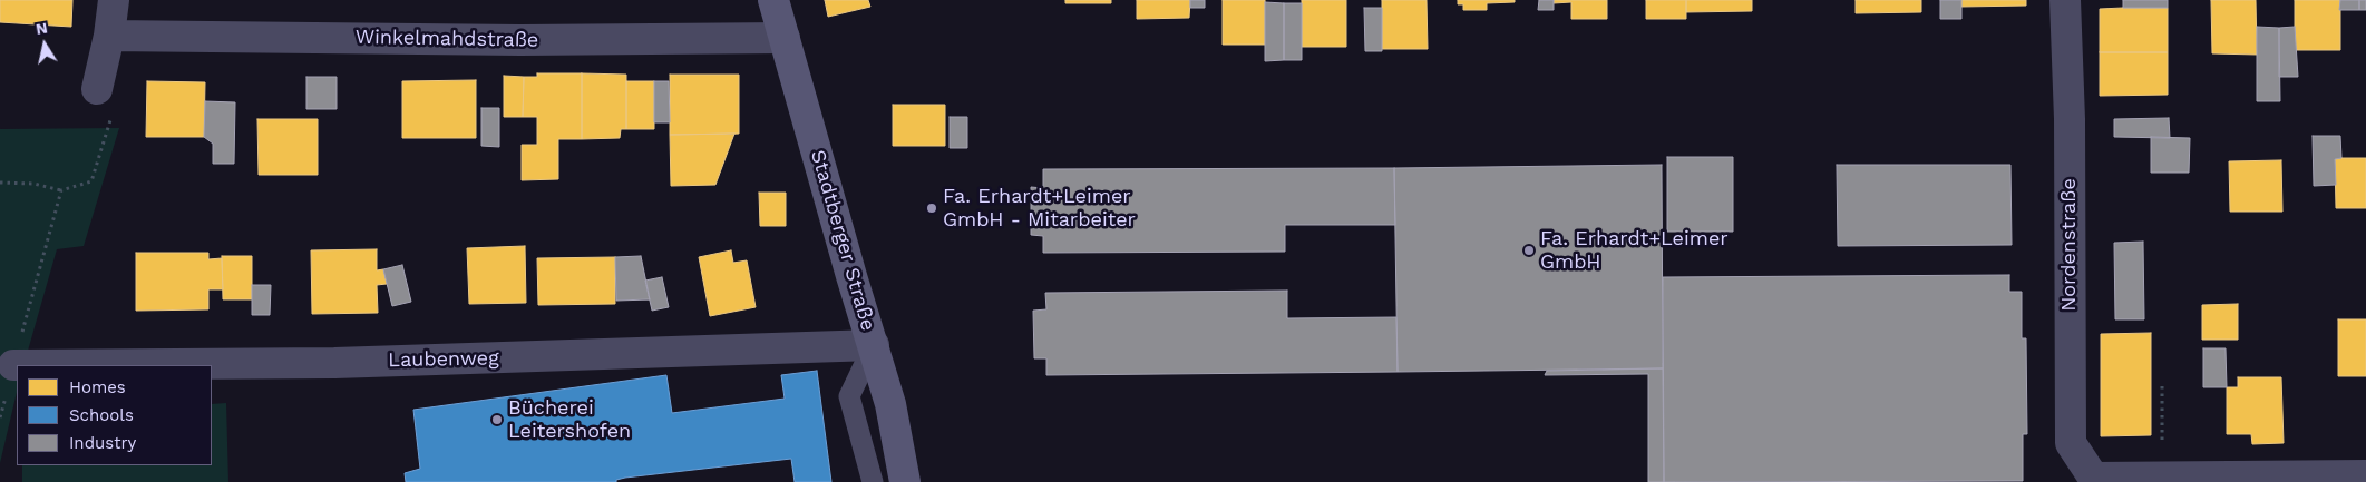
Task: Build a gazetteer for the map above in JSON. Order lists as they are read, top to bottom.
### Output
{
  "streets": {
    "street": [
      "Winkelmahdstraße",
      "Stadtberger Straße",
      "Nordenstraße",
      "Laubenweg"
    ]
  },
  "crossings": [
    ["Winkelmahdstraße", "Stadtberger Straße"],
    ["Stadtberger Straße", "Laubenweg"]
  ],
  "places": ["Fa. Erhardt+Leimer GmbH - Mitarbeiter", "Fa. Erhardt+Leimer GmbH", "Bücherei Leitershofen"],
  "legend": ["Homes", "Schools", "Industry"],
  "north": "top"
}
